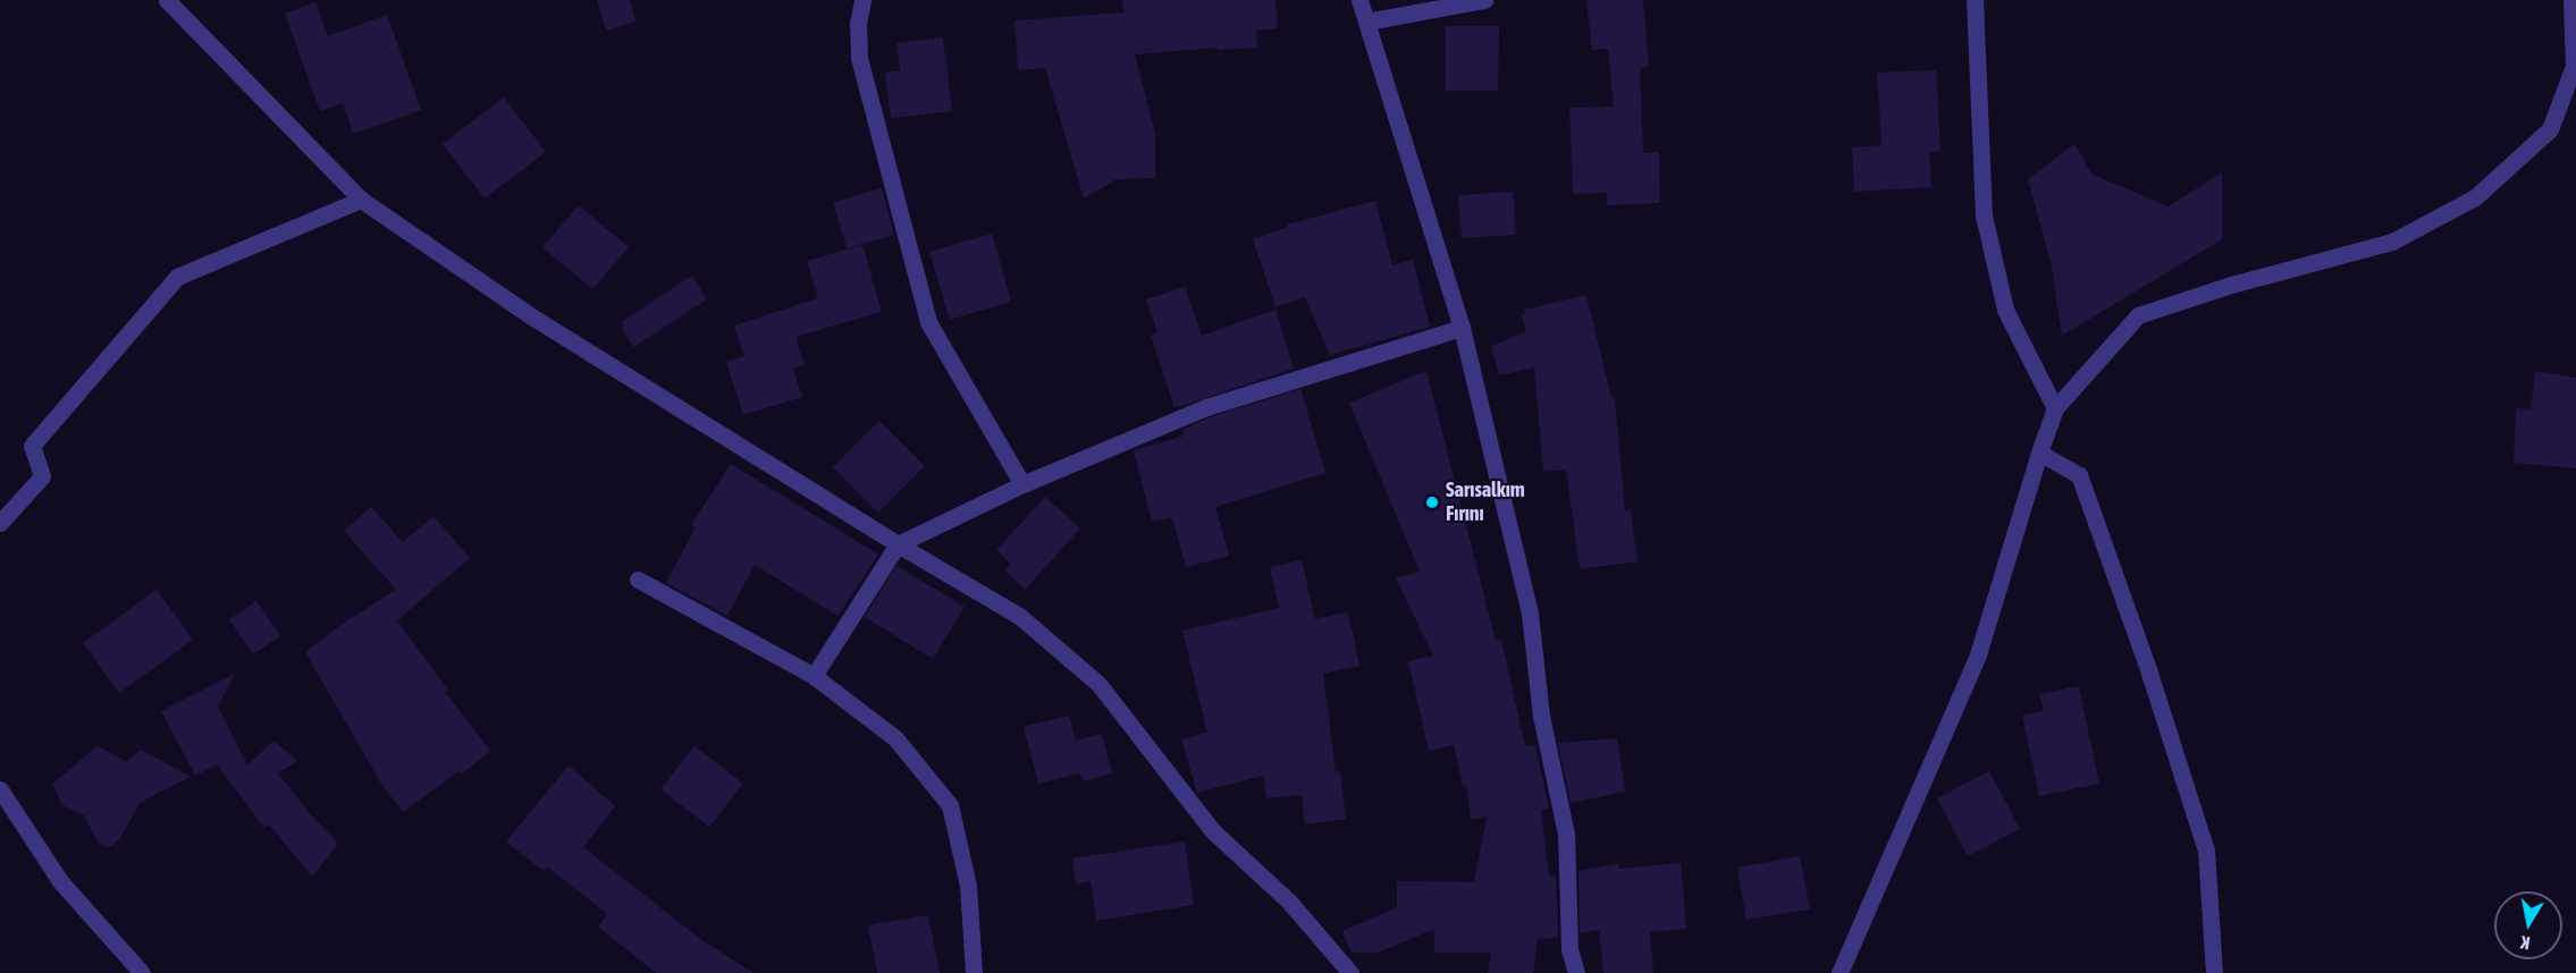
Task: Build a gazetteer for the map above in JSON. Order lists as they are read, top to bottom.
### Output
{
  "places": ["Sarısalkım Fırını"],
  "north": "bottom"
}
